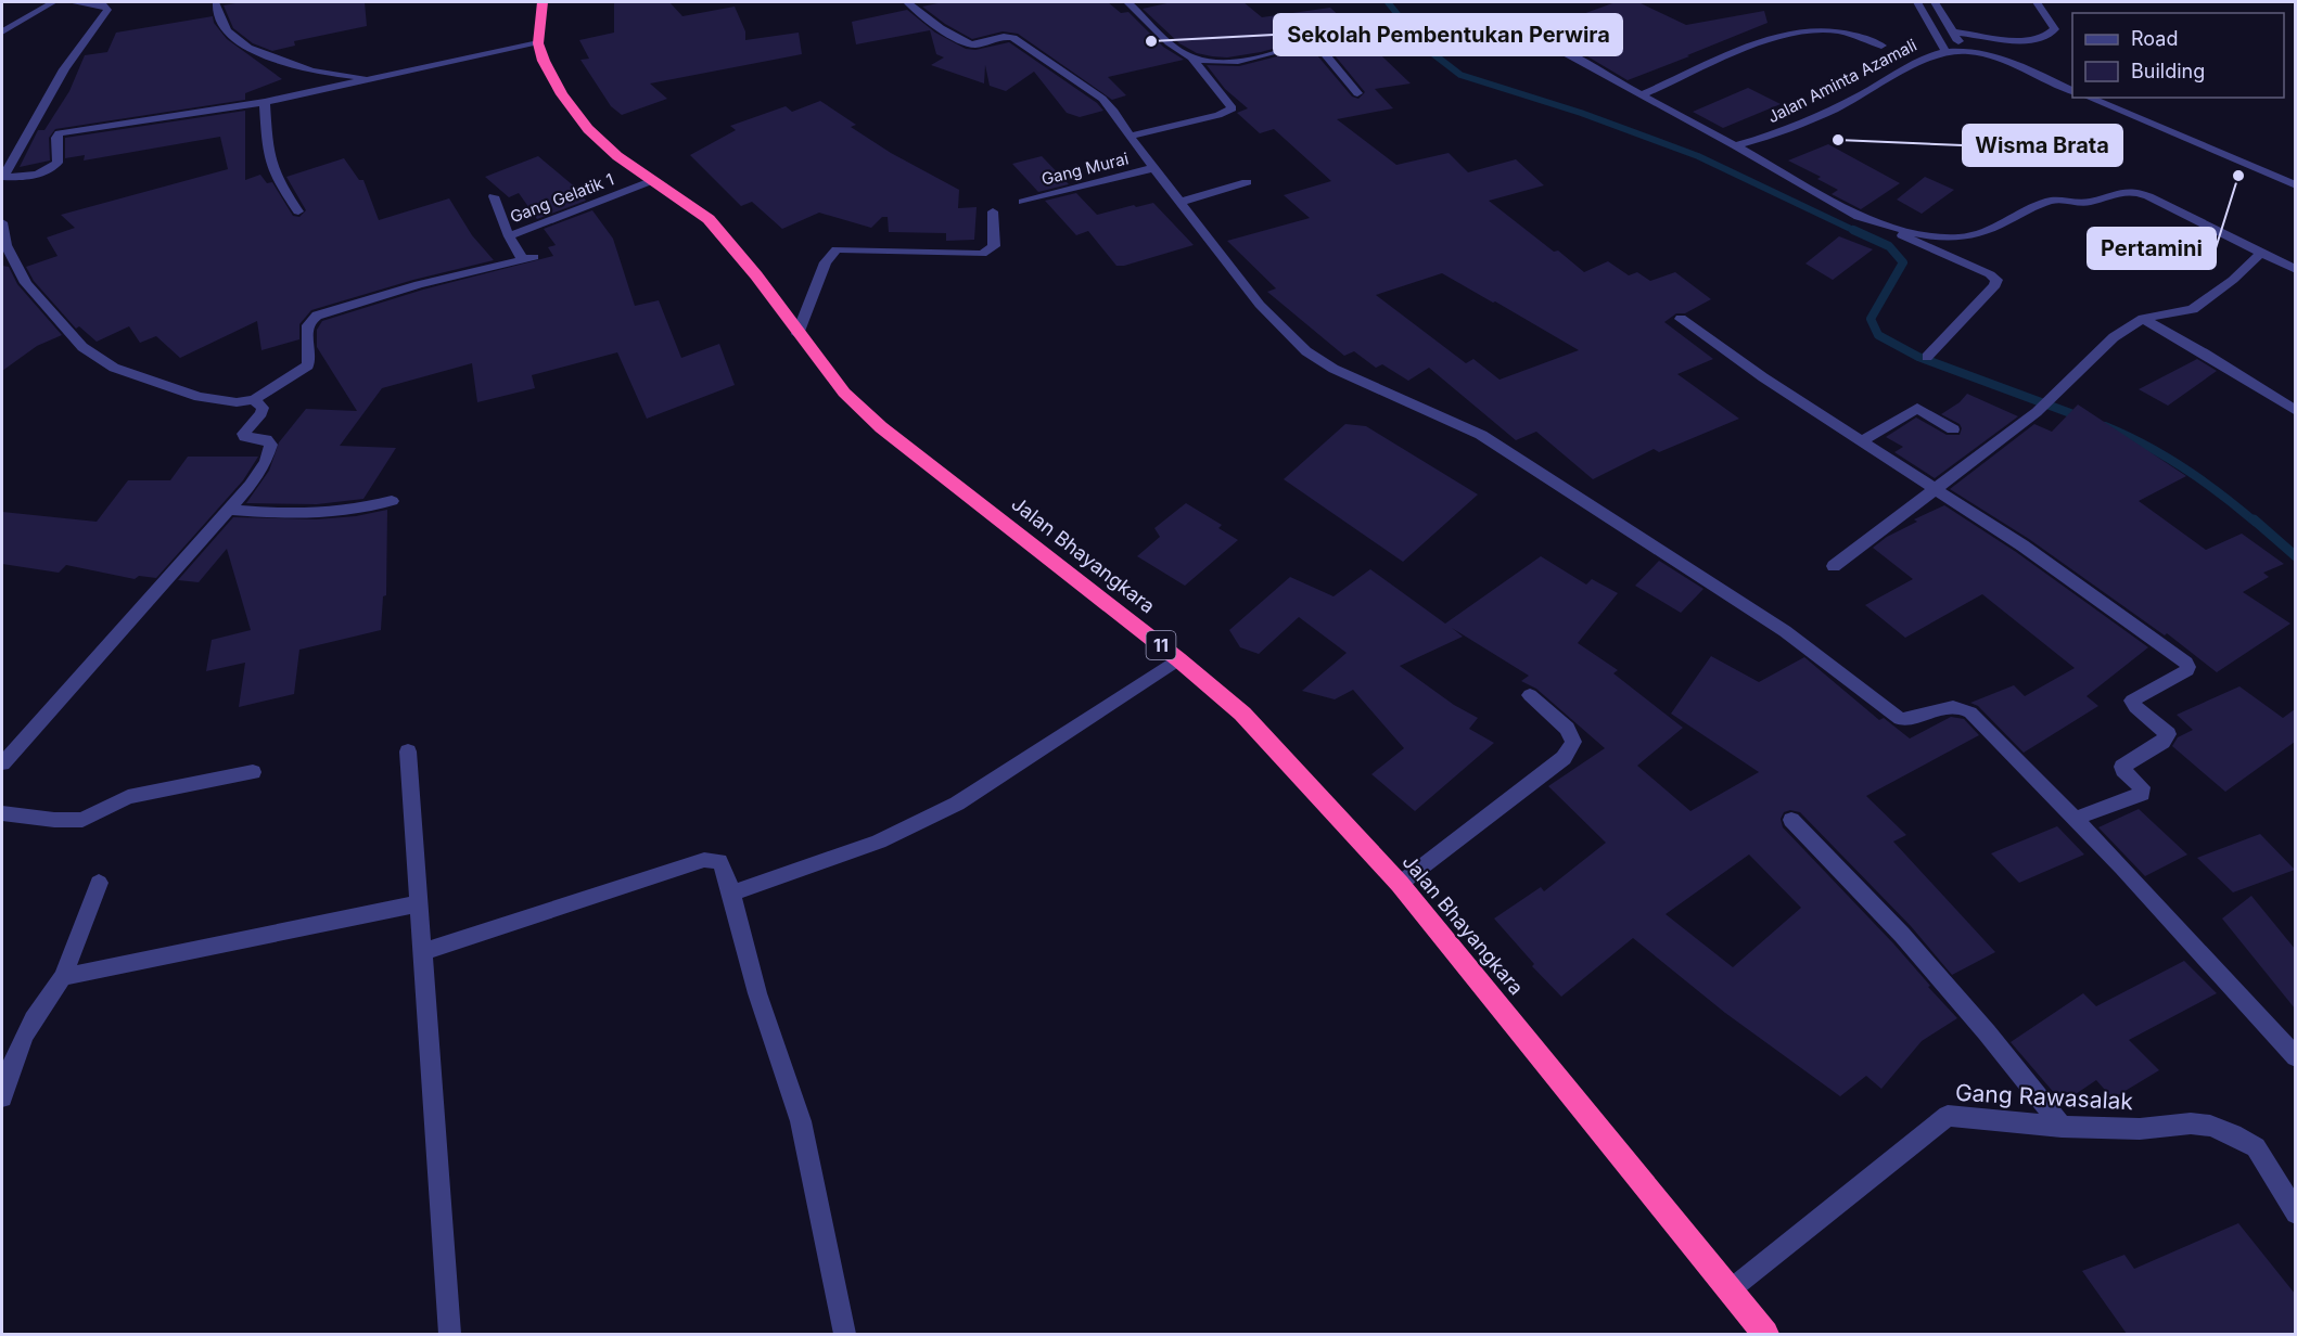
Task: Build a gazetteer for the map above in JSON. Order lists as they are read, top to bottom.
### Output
{
  "streets": {
    "highway": ["Jalan Bhayangkara", "11"],
    "street": [
      "Jalan Aminta Azamali",
      "Gang Murai",
      "Gang Gelatik 1",
      "Gang Rawasalak"
    ]
  },
  "crossings": [
    ["Gang Gelatik 1", "Jalan Bhayangkara"],
    ["Jalan Bhayangkara", "Gang Rawasalak"]
  ],
  "places": ["Sekolah Pembentukan Perwira", "Wisma Brata", "Pertamini"],
  "legend": ["Road", "Building"]
}
